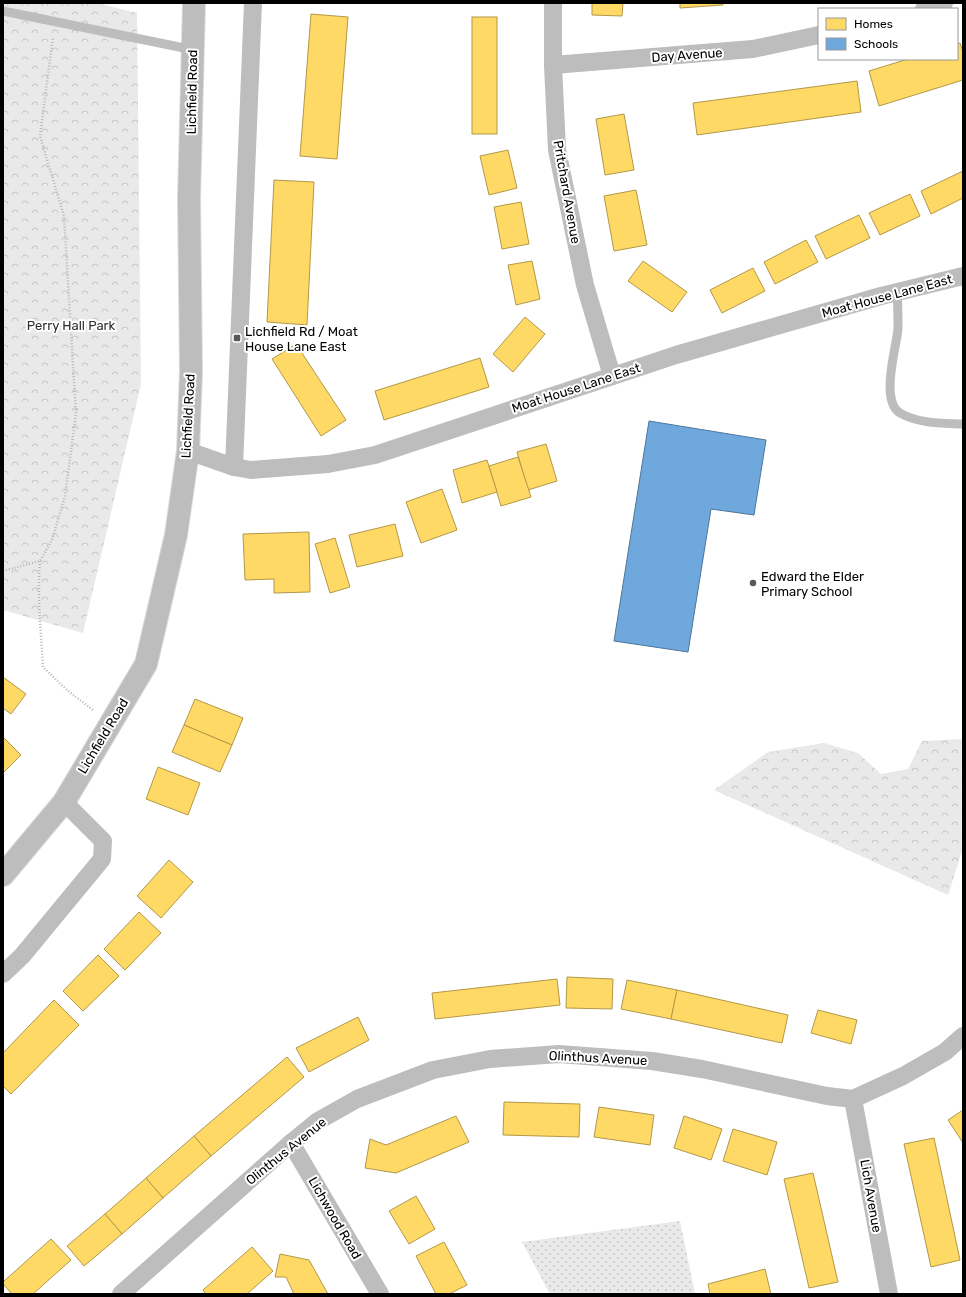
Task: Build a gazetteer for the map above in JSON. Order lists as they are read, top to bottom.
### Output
{
  "streets": {
    "main road": ["Lichfield Road"],
    "street": [
      "Day Avenue",
      "Pritchard Avenue",
      "Moat House Lane East",
      "Olinthus Avenue",
      "Lich Avenue",
      "Lichwood Road"
    ]
  },
  "crossings": [
    ["Day Avenue", "Pritchard Avenue"],
    ["Lichfield Road", "Moat House Lane East"],
    ["Pritchard Avenue", "Moat House Lane East"],
    ["Olinthus Avenue", "Lich Avenue"],
    ["Olinthus Avenue", "Lichwood Road"]
  ],
  "parks": ["Perry Hall Park"],
  "places": {
    "transit": ["Lichfield Rd / Moat House Lane East"],
    "other": ["Edward the Elder Primary School"]
  },
  "legend": ["Homes", "Schools"]
}
